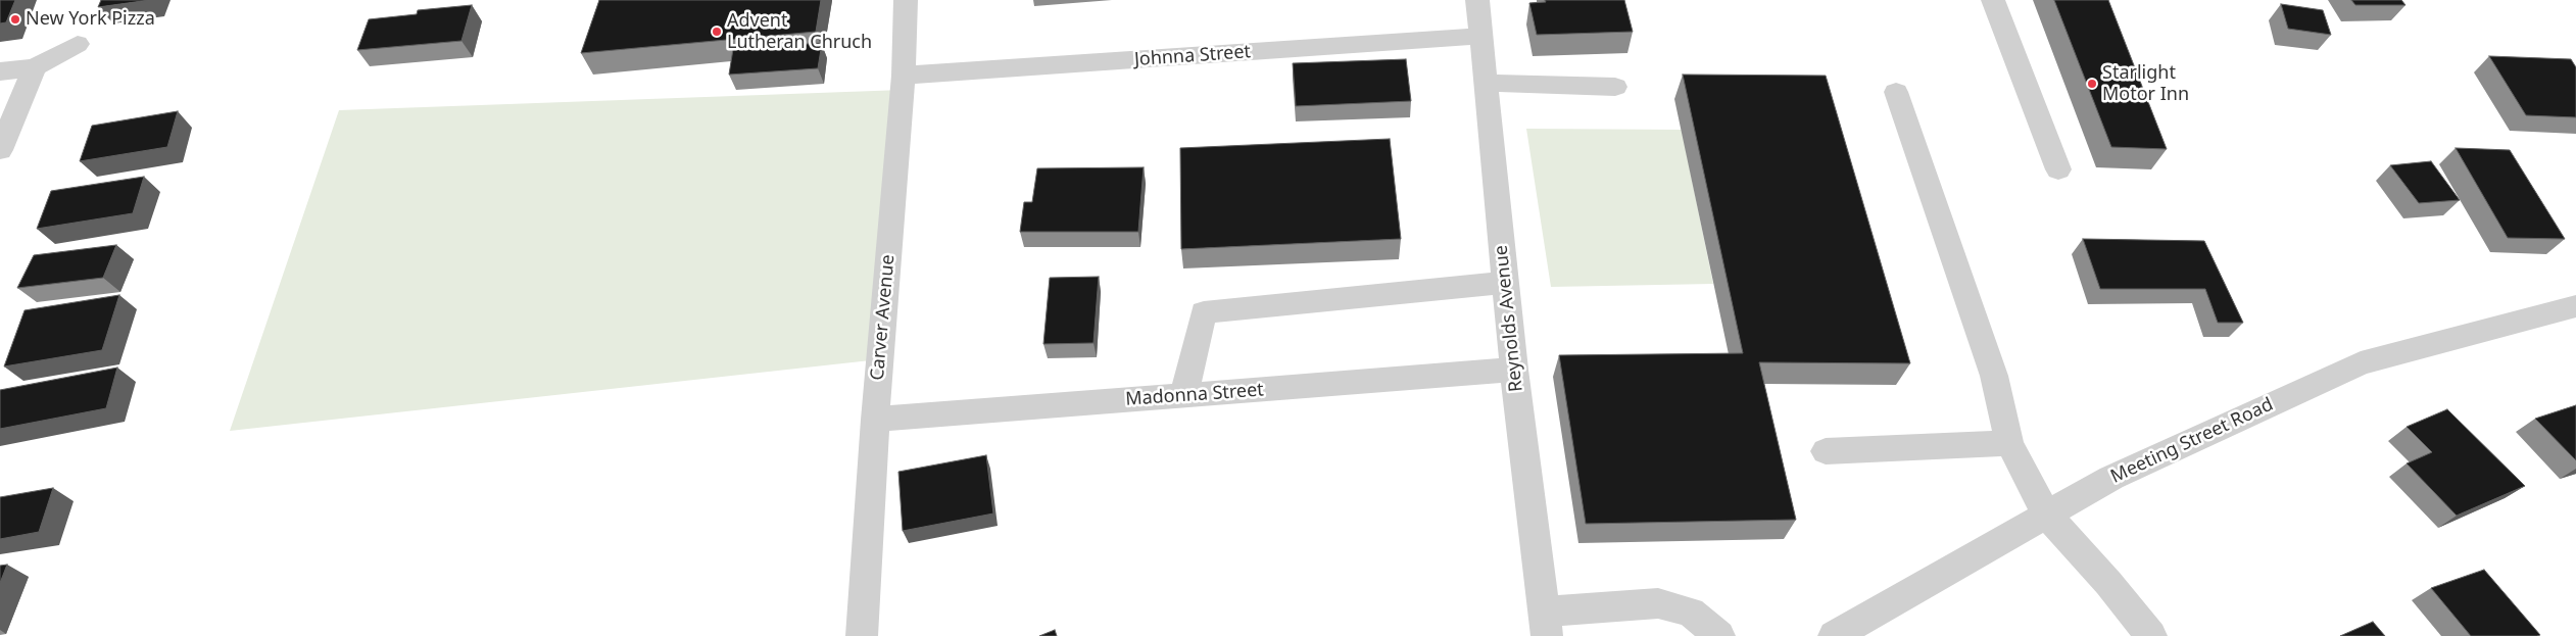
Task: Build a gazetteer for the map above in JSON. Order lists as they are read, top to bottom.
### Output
{
  "streets": {
    "street": [
      "Johnna Street",
      "Carver Avenue",
      "Reynolds Avenue",
      "Madonna Street",
      "Meeting Street Road"
    ]
  },
  "crossings": [
    ["Johnna Street", "Carver Avenue"],
    ["Johnna Street", "Reynolds Avenue"],
    ["Carver Avenue", "Madonna Street"],
    ["Reynolds Avenue", "Madonna Street"]
  ],
  "places": ["New York Pizza", "Advent Lutheran Chruch", "Starlight Motor Inn"]
}
